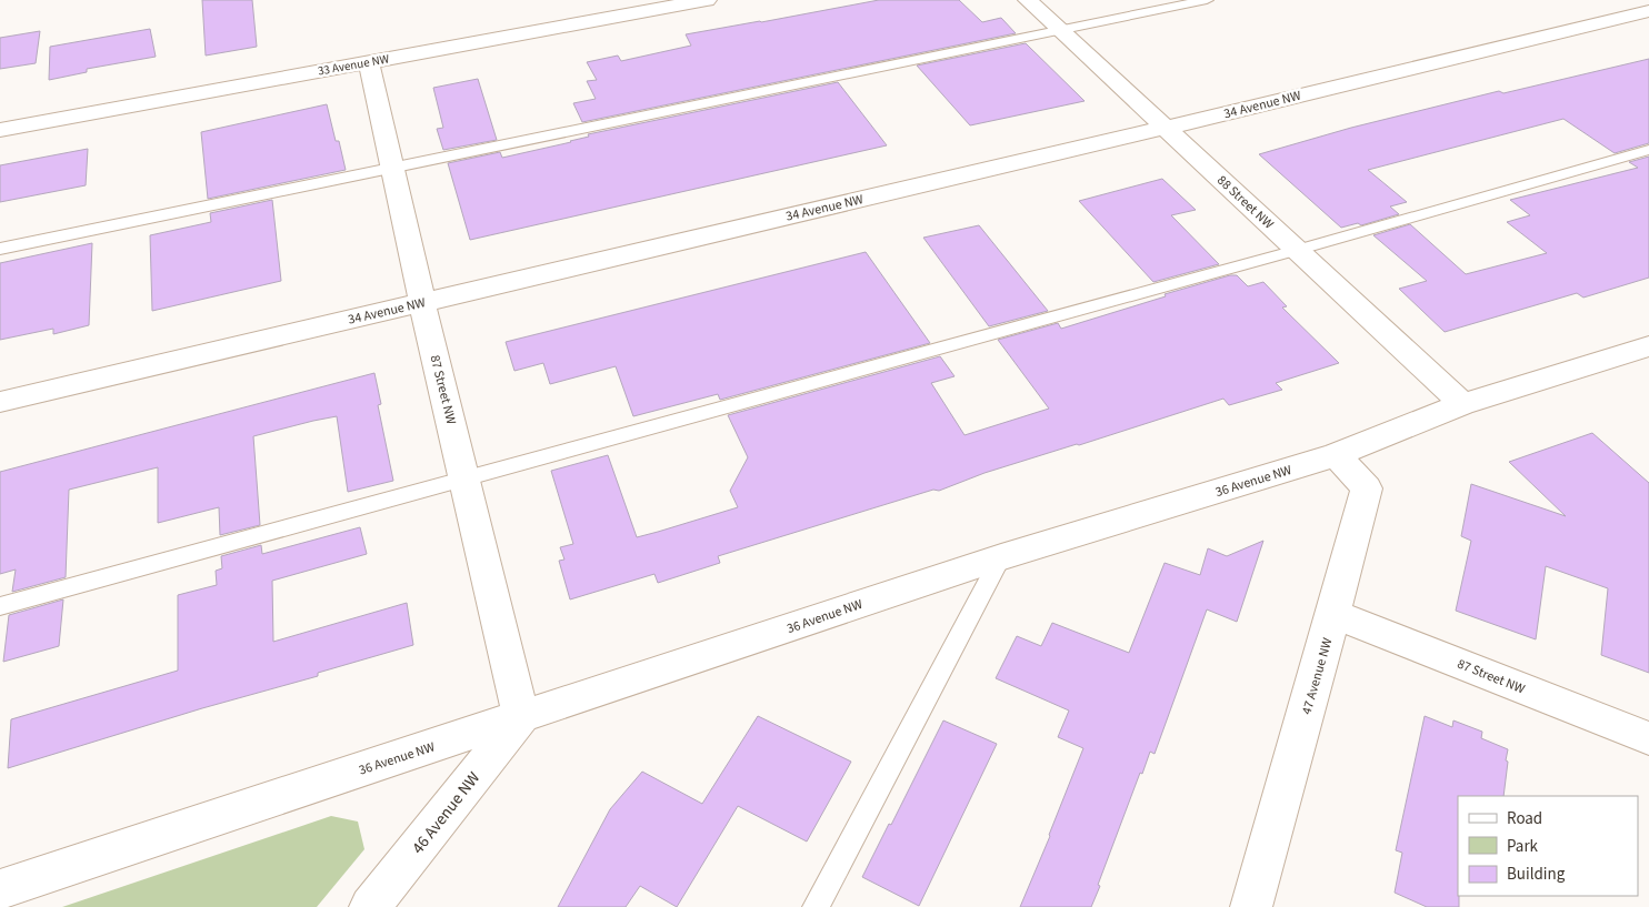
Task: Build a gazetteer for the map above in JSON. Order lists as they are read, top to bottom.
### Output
{
  "streets": {
    "street": [
      "33 Avenue NW",
      "34 Avenue NW",
      "88 Street NW",
      "87 Street NW",
      "36 Avenue NW",
      "47 Avenue NW",
      "46 Avenue NW"
    ]
  },
  "crossings": [
    ["33 Avenue NW", "87 Street NW"],
    ["34 Avenue NW", "88 Street NW"],
    ["34 Avenue NW", "87 Street NW"],
    ["88 Street NW", "36 Avenue NW"],
    ["87 Street NW", "36 Avenue NW"],
    ["87 Street NW", "47 Avenue NW"],
    ["87 Street NW", "46 Avenue NW"],
    ["36 Avenue NW", "47 Avenue NW"],
    ["36 Avenue NW", "46 Avenue NW"]
  ],
  "legend": ["Road", "Park", "Building"]
}
